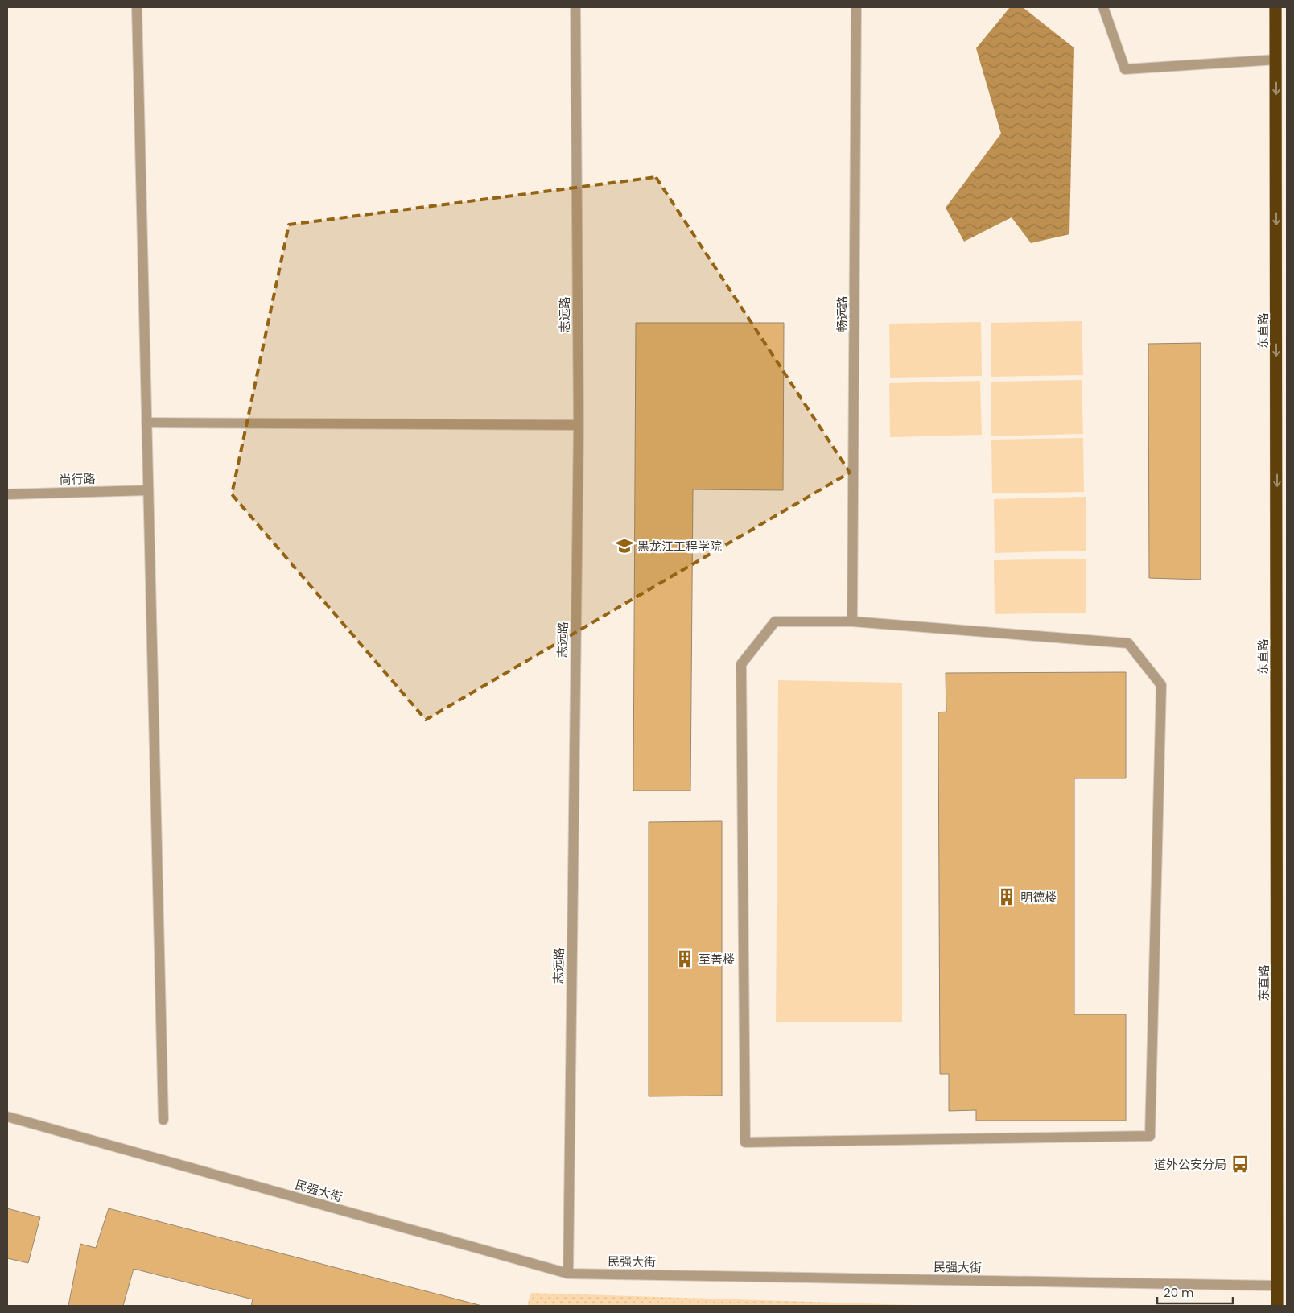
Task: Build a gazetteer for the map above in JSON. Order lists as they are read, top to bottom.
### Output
{
  "streets": {
    "highway": ["东直路"],
    "street": [
      "畅远路",
      "志远路",
      "尚行路",
      "民强大街"
    ]
  },
  "crossings": [
    ["志远路", "民强大街"],
    ["东直路", "民强大街"]
  ],
  "one_way": ["东直路"],
  "places": {
    "school or university": ["黑龙江工程学院"],
    "building": ["明德楼", "至善楼"],
    "bus stop": ["道外公安分局"]
  },
  "scale_bar": "20 m"
}
